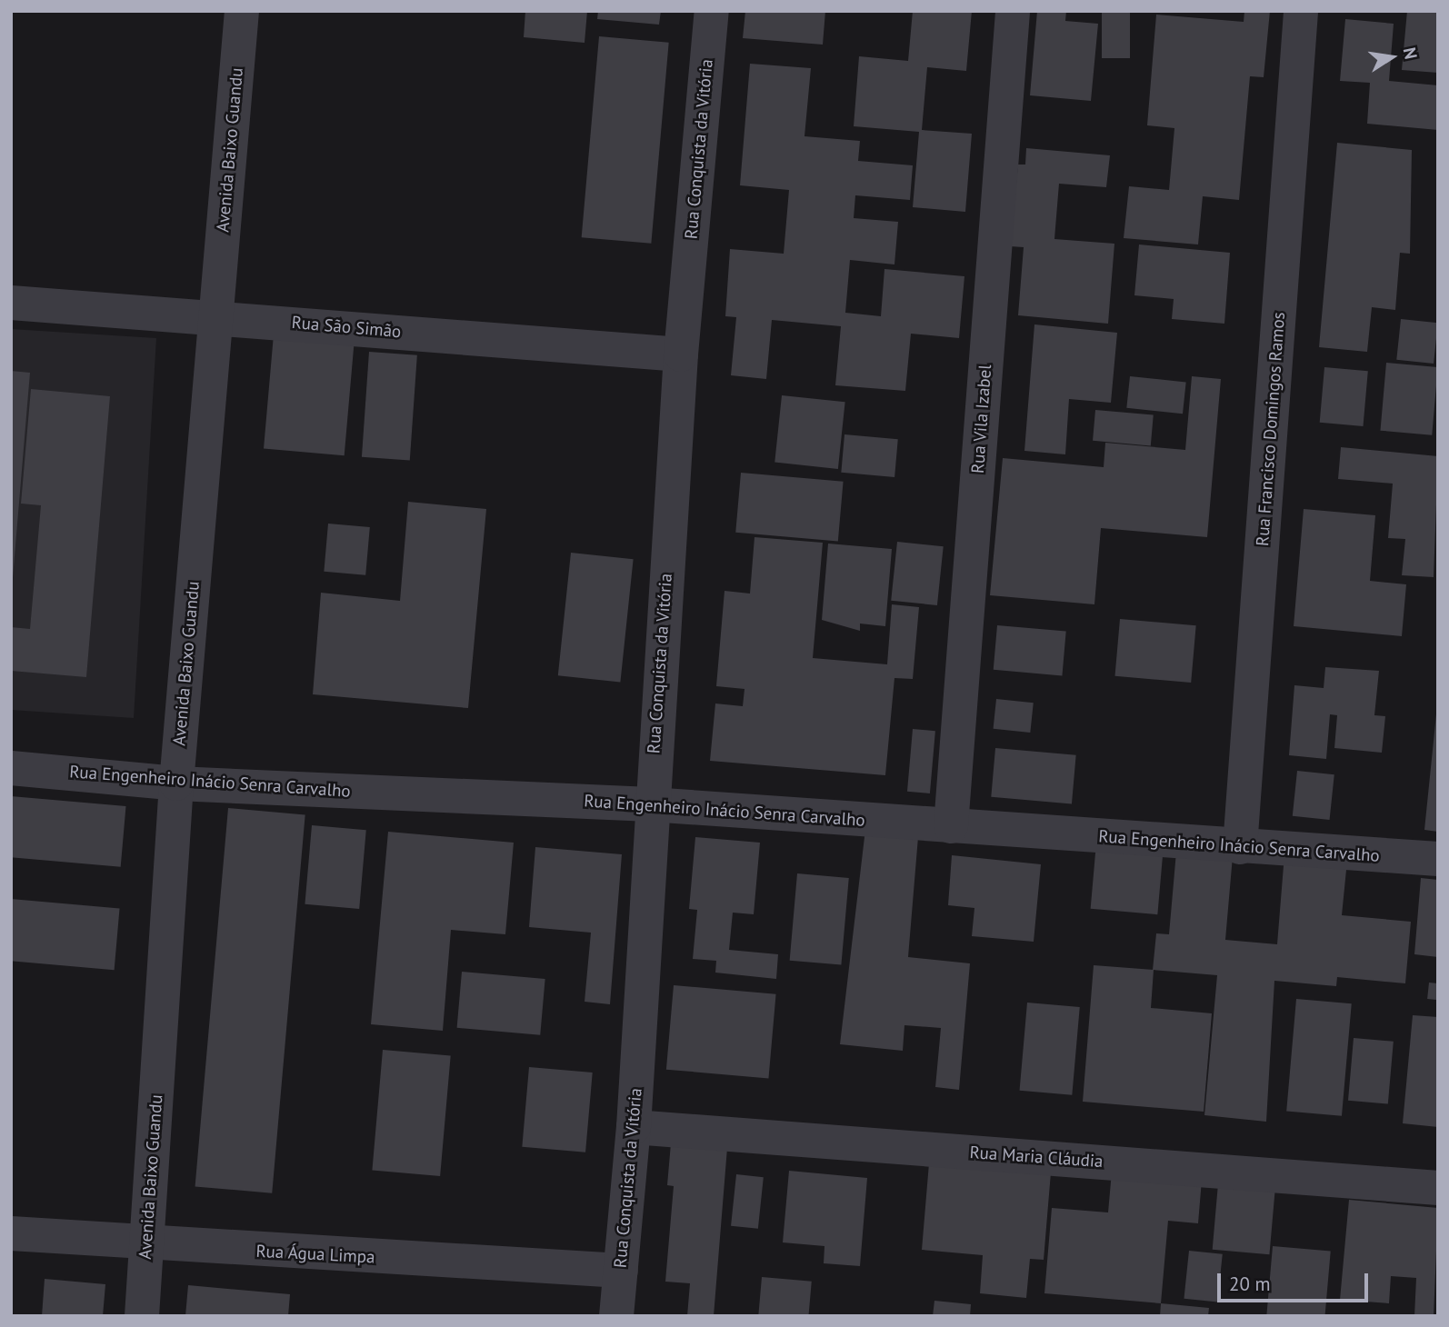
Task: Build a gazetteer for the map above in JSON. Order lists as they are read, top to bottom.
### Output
{
  "streets": {
    "street": [
      "Rua Conquista da Vitória",
      "Avenida Baixo Guandu",
      "Rua São Simão",
      "Rua Vila Izabel",
      "Rua Francisco Domingos Ramos",
      "Rua Engenheiro Inácio Senra Carvalho",
      "Rua Maria Cláudia",
      "Rua Água Limpa"
    ]
  },
  "crossings": [
    ["Rua Conquista da Vitória", "Rua São Simão"],
    ["Rua Conquista da Vitória", "Rua Engenheiro Inácio Senra Carvalho"],
    ["Rua Conquista da Vitória", "Rua Maria Cláudia"],
    ["Rua Conquista da Vitória", "Rua Água Limpa"],
    ["Avenida Baixo Guandu", "Rua São Simão"],
    ["Avenida Baixo Guandu", "Rua Engenheiro Inácio Senra Carvalho"],
    ["Avenida Baixo Guandu", "Rua Água Limpa"],
    ["Rua Vila Izabel", "Rua Engenheiro Inácio Senra Carvalho"],
    ["Rua Francisco Domingos Ramos", "Rua Engenheiro Inácio Senra Carvalho"]
  ],
  "scale_bar": "20 m",
  "north": "right"
}
